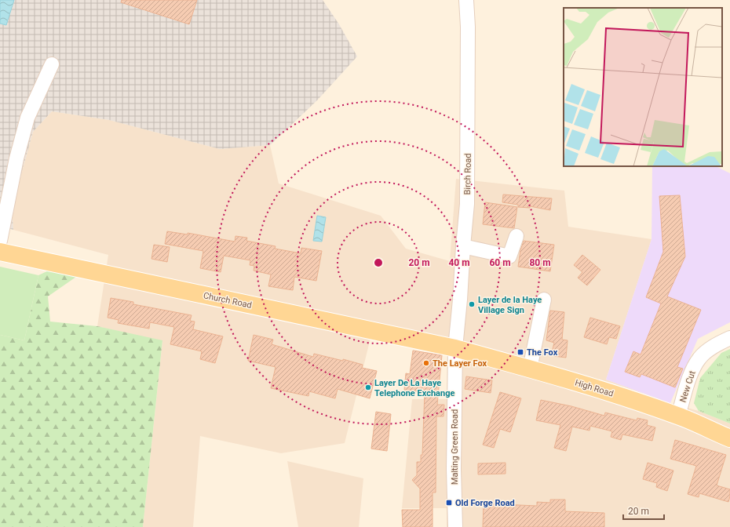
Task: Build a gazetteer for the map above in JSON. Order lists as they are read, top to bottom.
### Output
{
  "streets": {
    "main road": ["Church Road", "High Road"],
    "street": ["Birch Road", "New Cut", "Malting Green Road"]
  },
  "crossings": [
    ["Birch Road", "Church Road"],
    ["Birch Road", "High Road"],
    ["Birch Road", "Malting Green Road"],
    ["Church Road", "High Road"],
    ["Church Road", "Malting Green Road"],
    ["New Cut", "High Road"],
    ["High Road", "Malting Green Road"]
  ],
  "places": {
    "other": ["Layer de la Haye Village Sign", "The Layer Fox", "Layer De La Haye Telephone Exchange"],
    "transit": ["The Fox", "Old Forge Road"]
  },
  "scale_bar": "20 m",
  "rings": [
    "20 m",
    "40 m",
    "60 m",
    "80 m"
  ]
}
